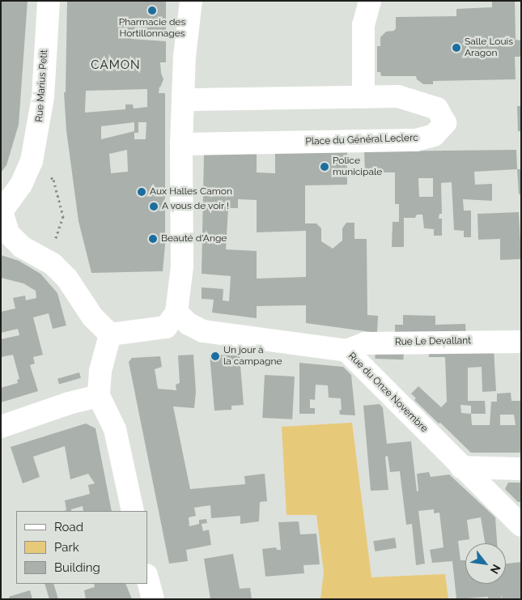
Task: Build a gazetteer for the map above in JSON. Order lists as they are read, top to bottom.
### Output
{
  "streets": {
    "street": [
      "Rue Marius Petit",
      "Place du Général Leclerc",
      "Rue Le Devallant",
      "Rue du Onze Novembre"
    ]
  },
  "crossings": [
    ["Rue Le Devallant", "Rue du Onze Novembre"]
  ],
  "districts": ["CAMON"],
  "places": [
    "Pharmacie des Hortillonnages",
    "Salle Louis Aragon",
    "Police municipale",
    "Aux Halles Camon",
    "A vous de voir !",
    "Beauté d'Ange",
    "Un jour à la campagne"
  ],
  "legend": ["Road", "Park", "Building"],
  "north": "bottom right"
}
